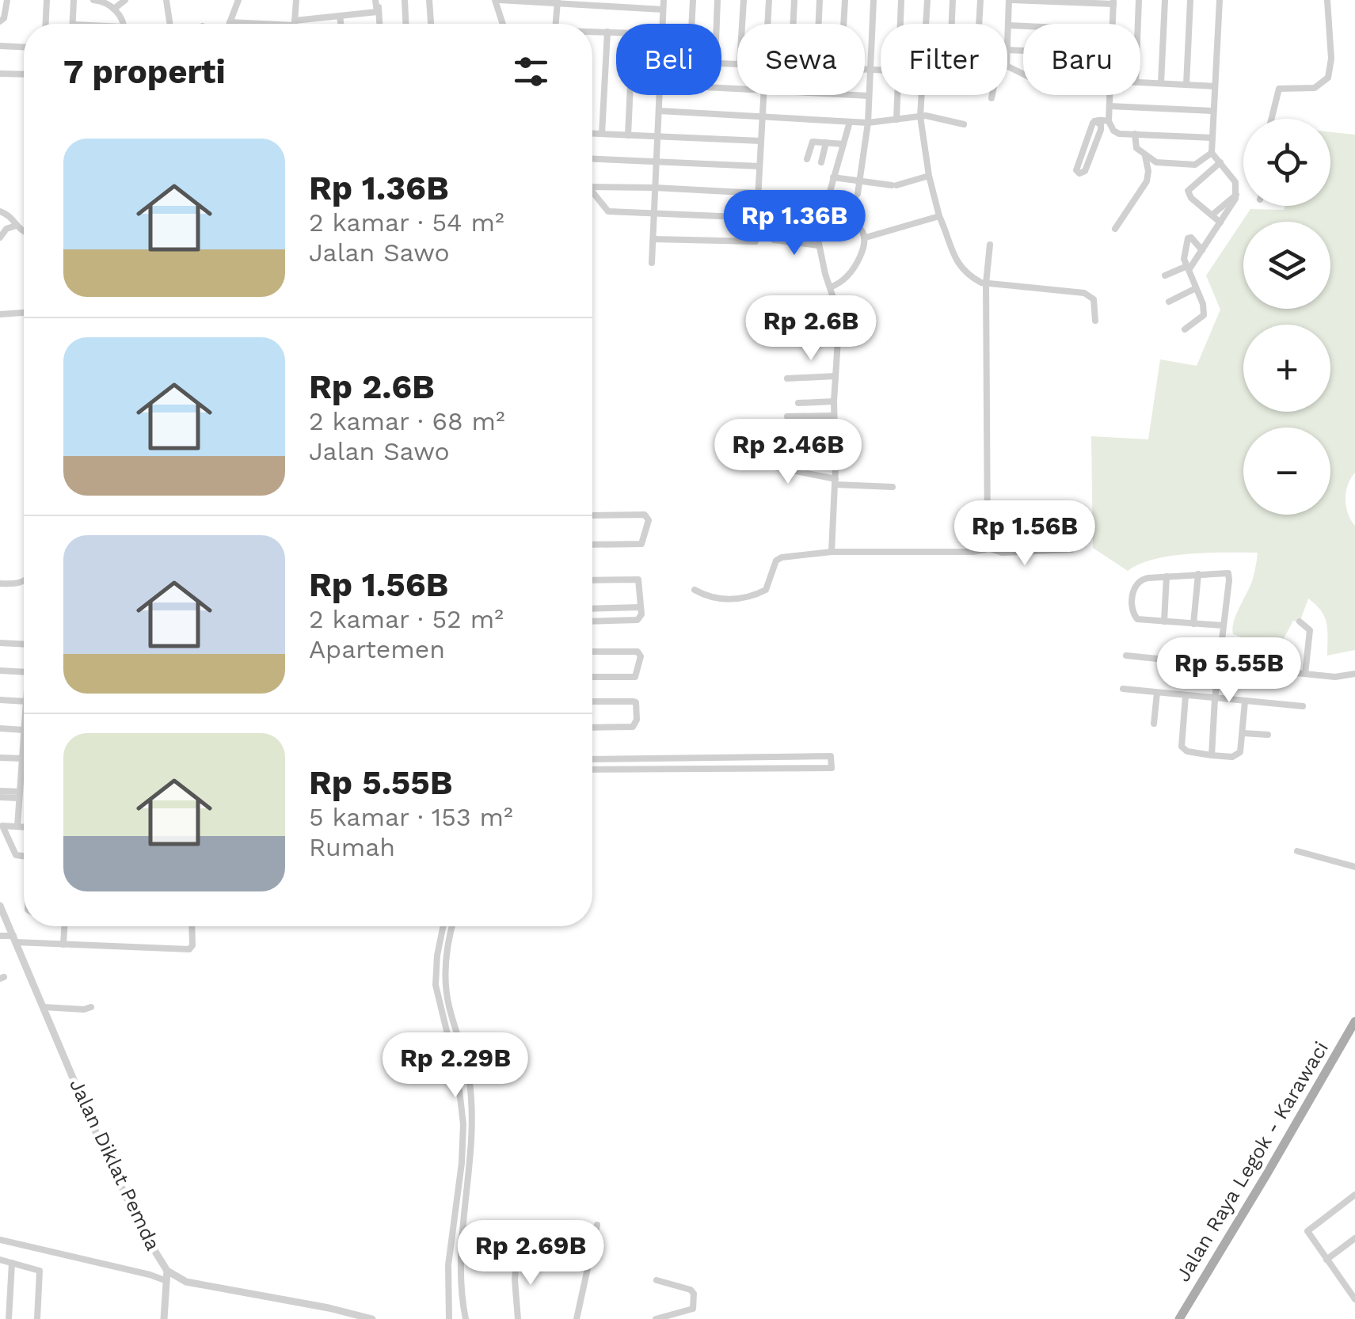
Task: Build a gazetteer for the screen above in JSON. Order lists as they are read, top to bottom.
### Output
{
  "streets": {
    "main road": ["Jalan Raya Legok - Karawaci"],
    "street": ["Jalan Diklat Pemda"]
  },
  "page": {
    "chip": [
      "Beli",
      "Sewa",
      "Filter",
      "Baru"
    ],
    "heading": "7 properti",
    "map_buttons": ["+", "−"],
    "list": [
      {
        "name": "Rp 1.36B",
        "note": "2 kamar · 54 m² · Jalan Sawo"
      },
      {
        "name": "Rp 2.6B",
        "note": "2 kamar · 68 m² · Jalan Sawo"
      },
      {
        "name": "Rp 1.56B",
        "note": "2 kamar · 52 m² · Apartemen"
      },
      {
        "name": "Rp 5.55B",
        "note": "5 kamar · 153 m² · Rumah"
      }
    ],
    "price": [
      "Rp 1.36B",
      "Rp 2.6B",
      "Rp 2.46B",
      "Rp 1.56B",
      "Rp 5.55B",
      "Rp 2.29B",
      "Rp 2.69B"
    ]
  }
}
